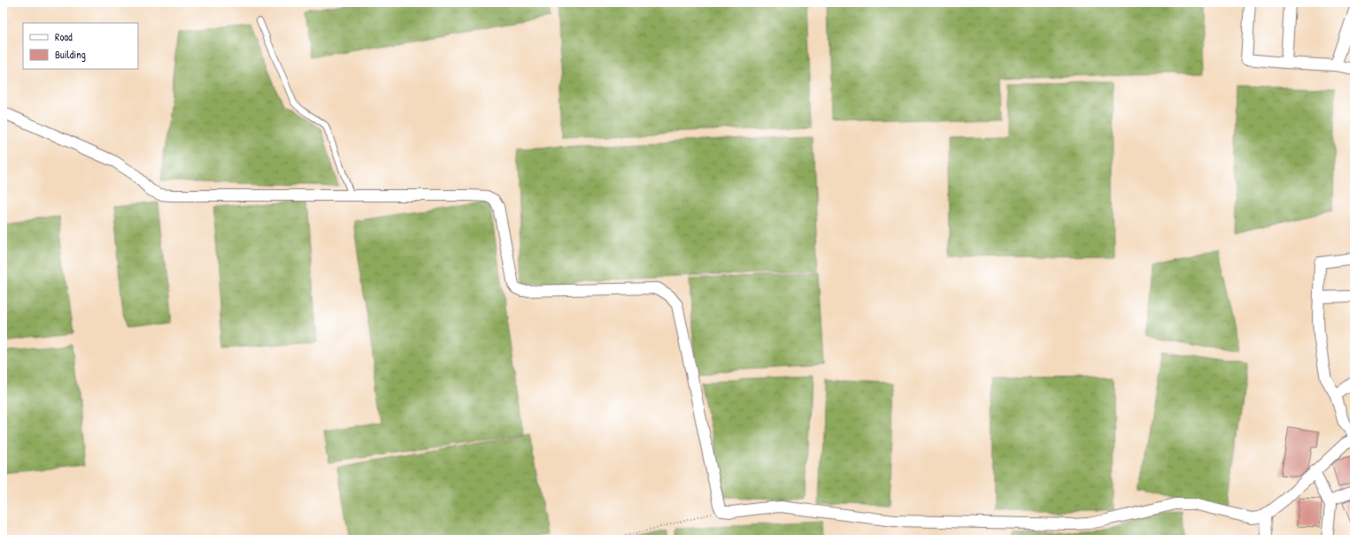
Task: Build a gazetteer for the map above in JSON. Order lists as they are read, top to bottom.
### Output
{
  "legend": ["Road", "Building"]
}
